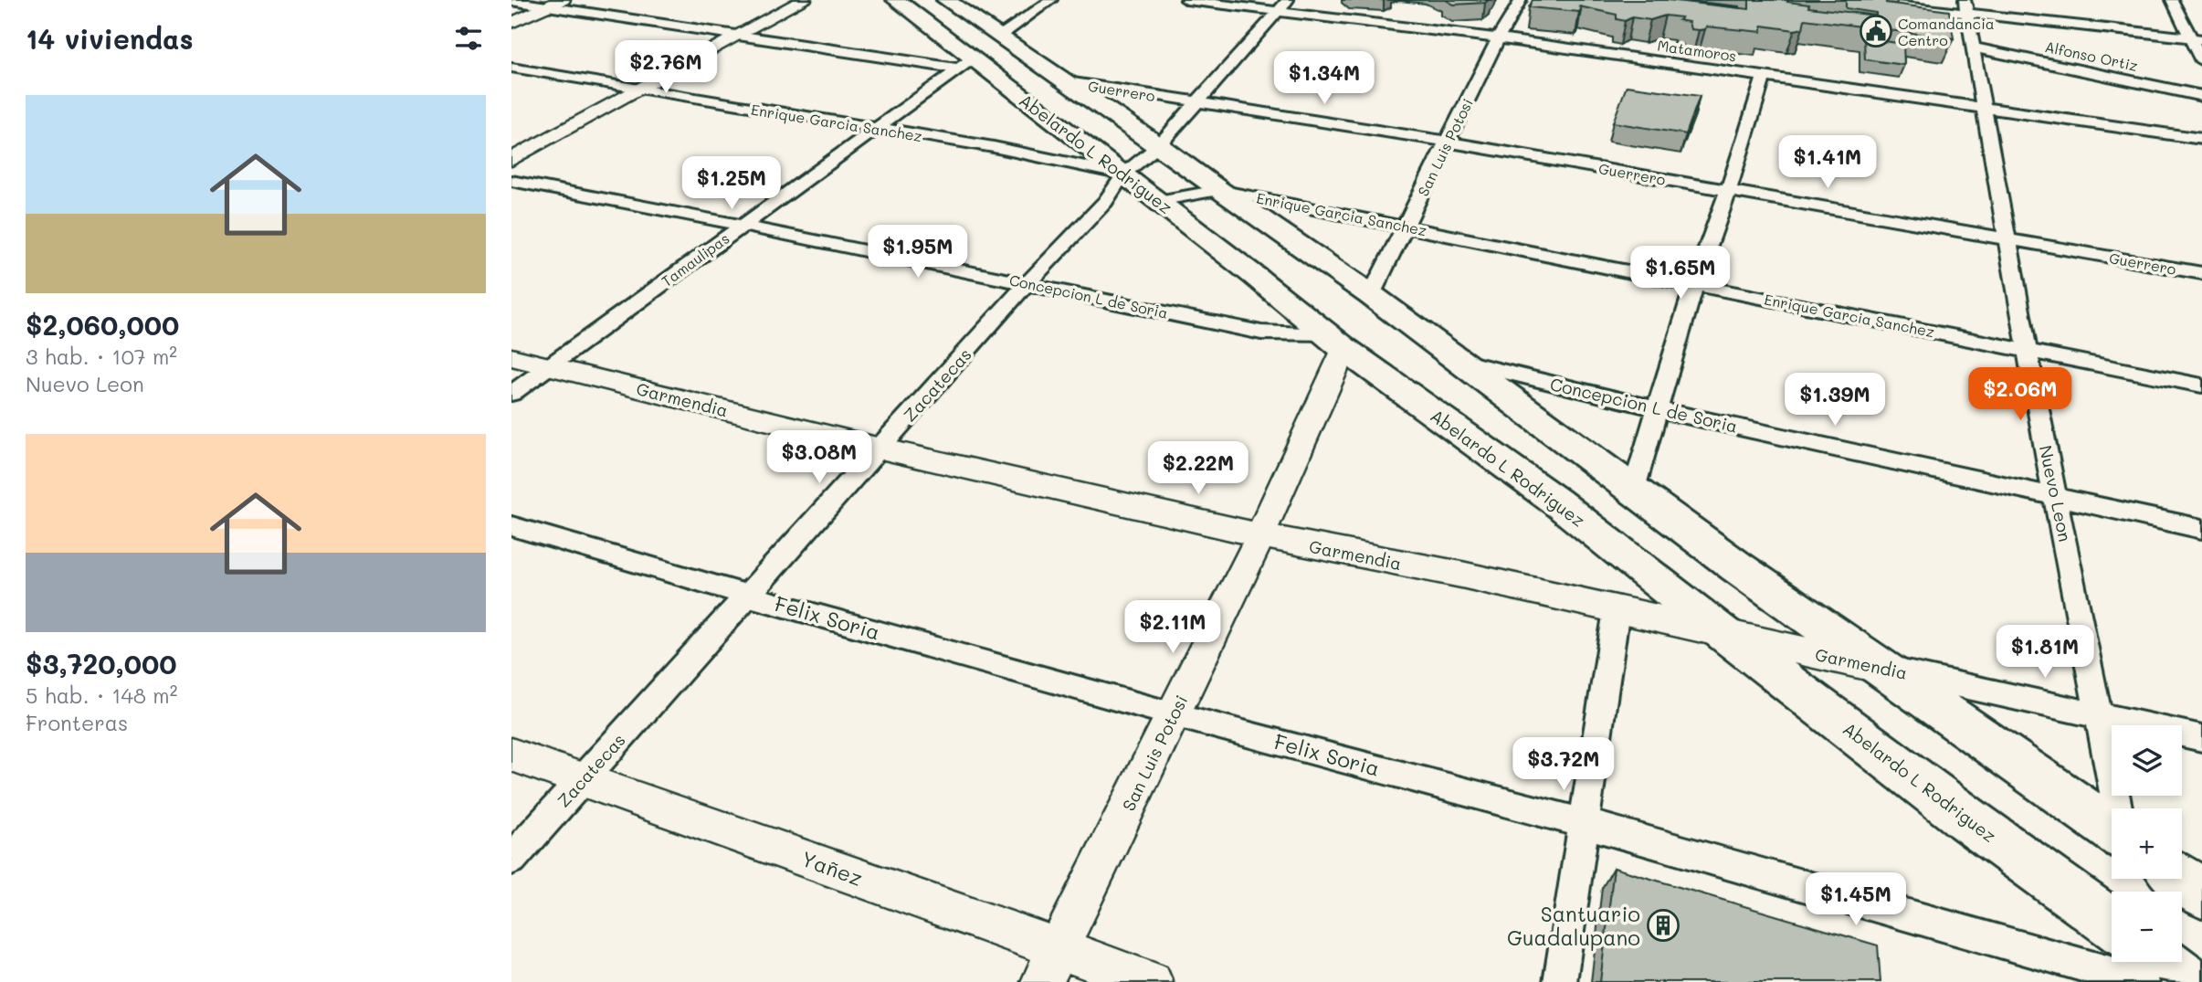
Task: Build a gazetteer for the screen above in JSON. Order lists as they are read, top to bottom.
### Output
{
  "streets": {
    "main road": ["Abelardo L Rodriguez"],
    "street": [
      "Matamoros",
      "Alfonso Ortiz",
      "Guerrero",
      "Enrique Garcia Sanchez",
      "San Luis Potosi",
      "Tamaulipas",
      "Concepcion L de Soria",
      "Zacatecas",
      "Garmendia",
      "Nuevo Leon",
      "Felix Soria",
      "Yañez"
    ]
  },
  "crossings": [
    ["Matamoros", "San Luis Potosi"],
    ["Matamoros", "Zacatecas"],
    ["Matamoros", "Nuevo Leon"],
    ["Alfonso Ortiz", "Nuevo Leon"],
    ["Guerrero", "San Luis Potosi"],
    ["Guerrero", "Zacatecas"],
    ["Guerrero", "Nuevo Leon"],
    ["Enrique Garcia Sanchez", "San Luis Potosi"],
    ["Enrique Garcia Sanchez", "Abelardo L Rodriguez"],
    ["Enrique Garcia Sanchez", "Tamaulipas"],
    ["Enrique Garcia Sanchez", "Zacatecas"],
    ["Enrique Garcia Sanchez", "Nuevo Leon"],
    ["San Luis Potosi", "Abelardo L Rodriguez"],
    ["San Luis Potosi", "Concepcion L de Soria"],
    ["San Luis Potosi", "Garmendia"],
    ["San Luis Potosi", "Felix Soria"],
    ["San Luis Potosi", "Yañez"],
    ["Abelardo L Rodriguez", "Tamaulipas"],
    ["Abelardo L Rodriguez", "Concepcion L de Soria"],
    ["Abelardo L Rodriguez", "Zacatecas"],
    ["Abelardo L Rodriguez", "Garmendia"],
    ["Tamaulipas", "Concepcion L de Soria"],
    ["Tamaulipas", "Garmendia"],
    ["Concepcion L de Soria", "Zacatecas"],
    ["Concepcion L de Soria", "Nuevo Leon"],
    ["Zacatecas", "Garmendia"],
    ["Zacatecas", "Felix Soria"],
    ["Zacatecas", "Yañez"],
    ["Garmendia", "Nuevo Leon"]
  ],
  "places": {
    "public building": ["Comandancia Centro"],
    "building": ["Santuario Guadalupano"]
  },
  "page": {
    "heading": "14 viviendas",
    "price": [
      "$2.76M",
      "$1.34M",
      "$1.41M",
      "$1.25M",
      "$1.95M",
      "$1.65M",
      "$2.06M",
      "$1.39M",
      "$3.08M",
      "$2.22M",
      "$2.11M",
      "$1.81M",
      "$3.72M",
      "$1.45M"
    ],
    "list": [
      {
        "name": "$2,060,000",
        "note": "3 hab. · 107 m² · Nuevo Leon"
      },
      {
        "name": "$3,720,000",
        "note": "5 hab. · 148 m² · Fronteras"
      }
    ],
    "map_buttons": ["+", "−"]
  }
}
